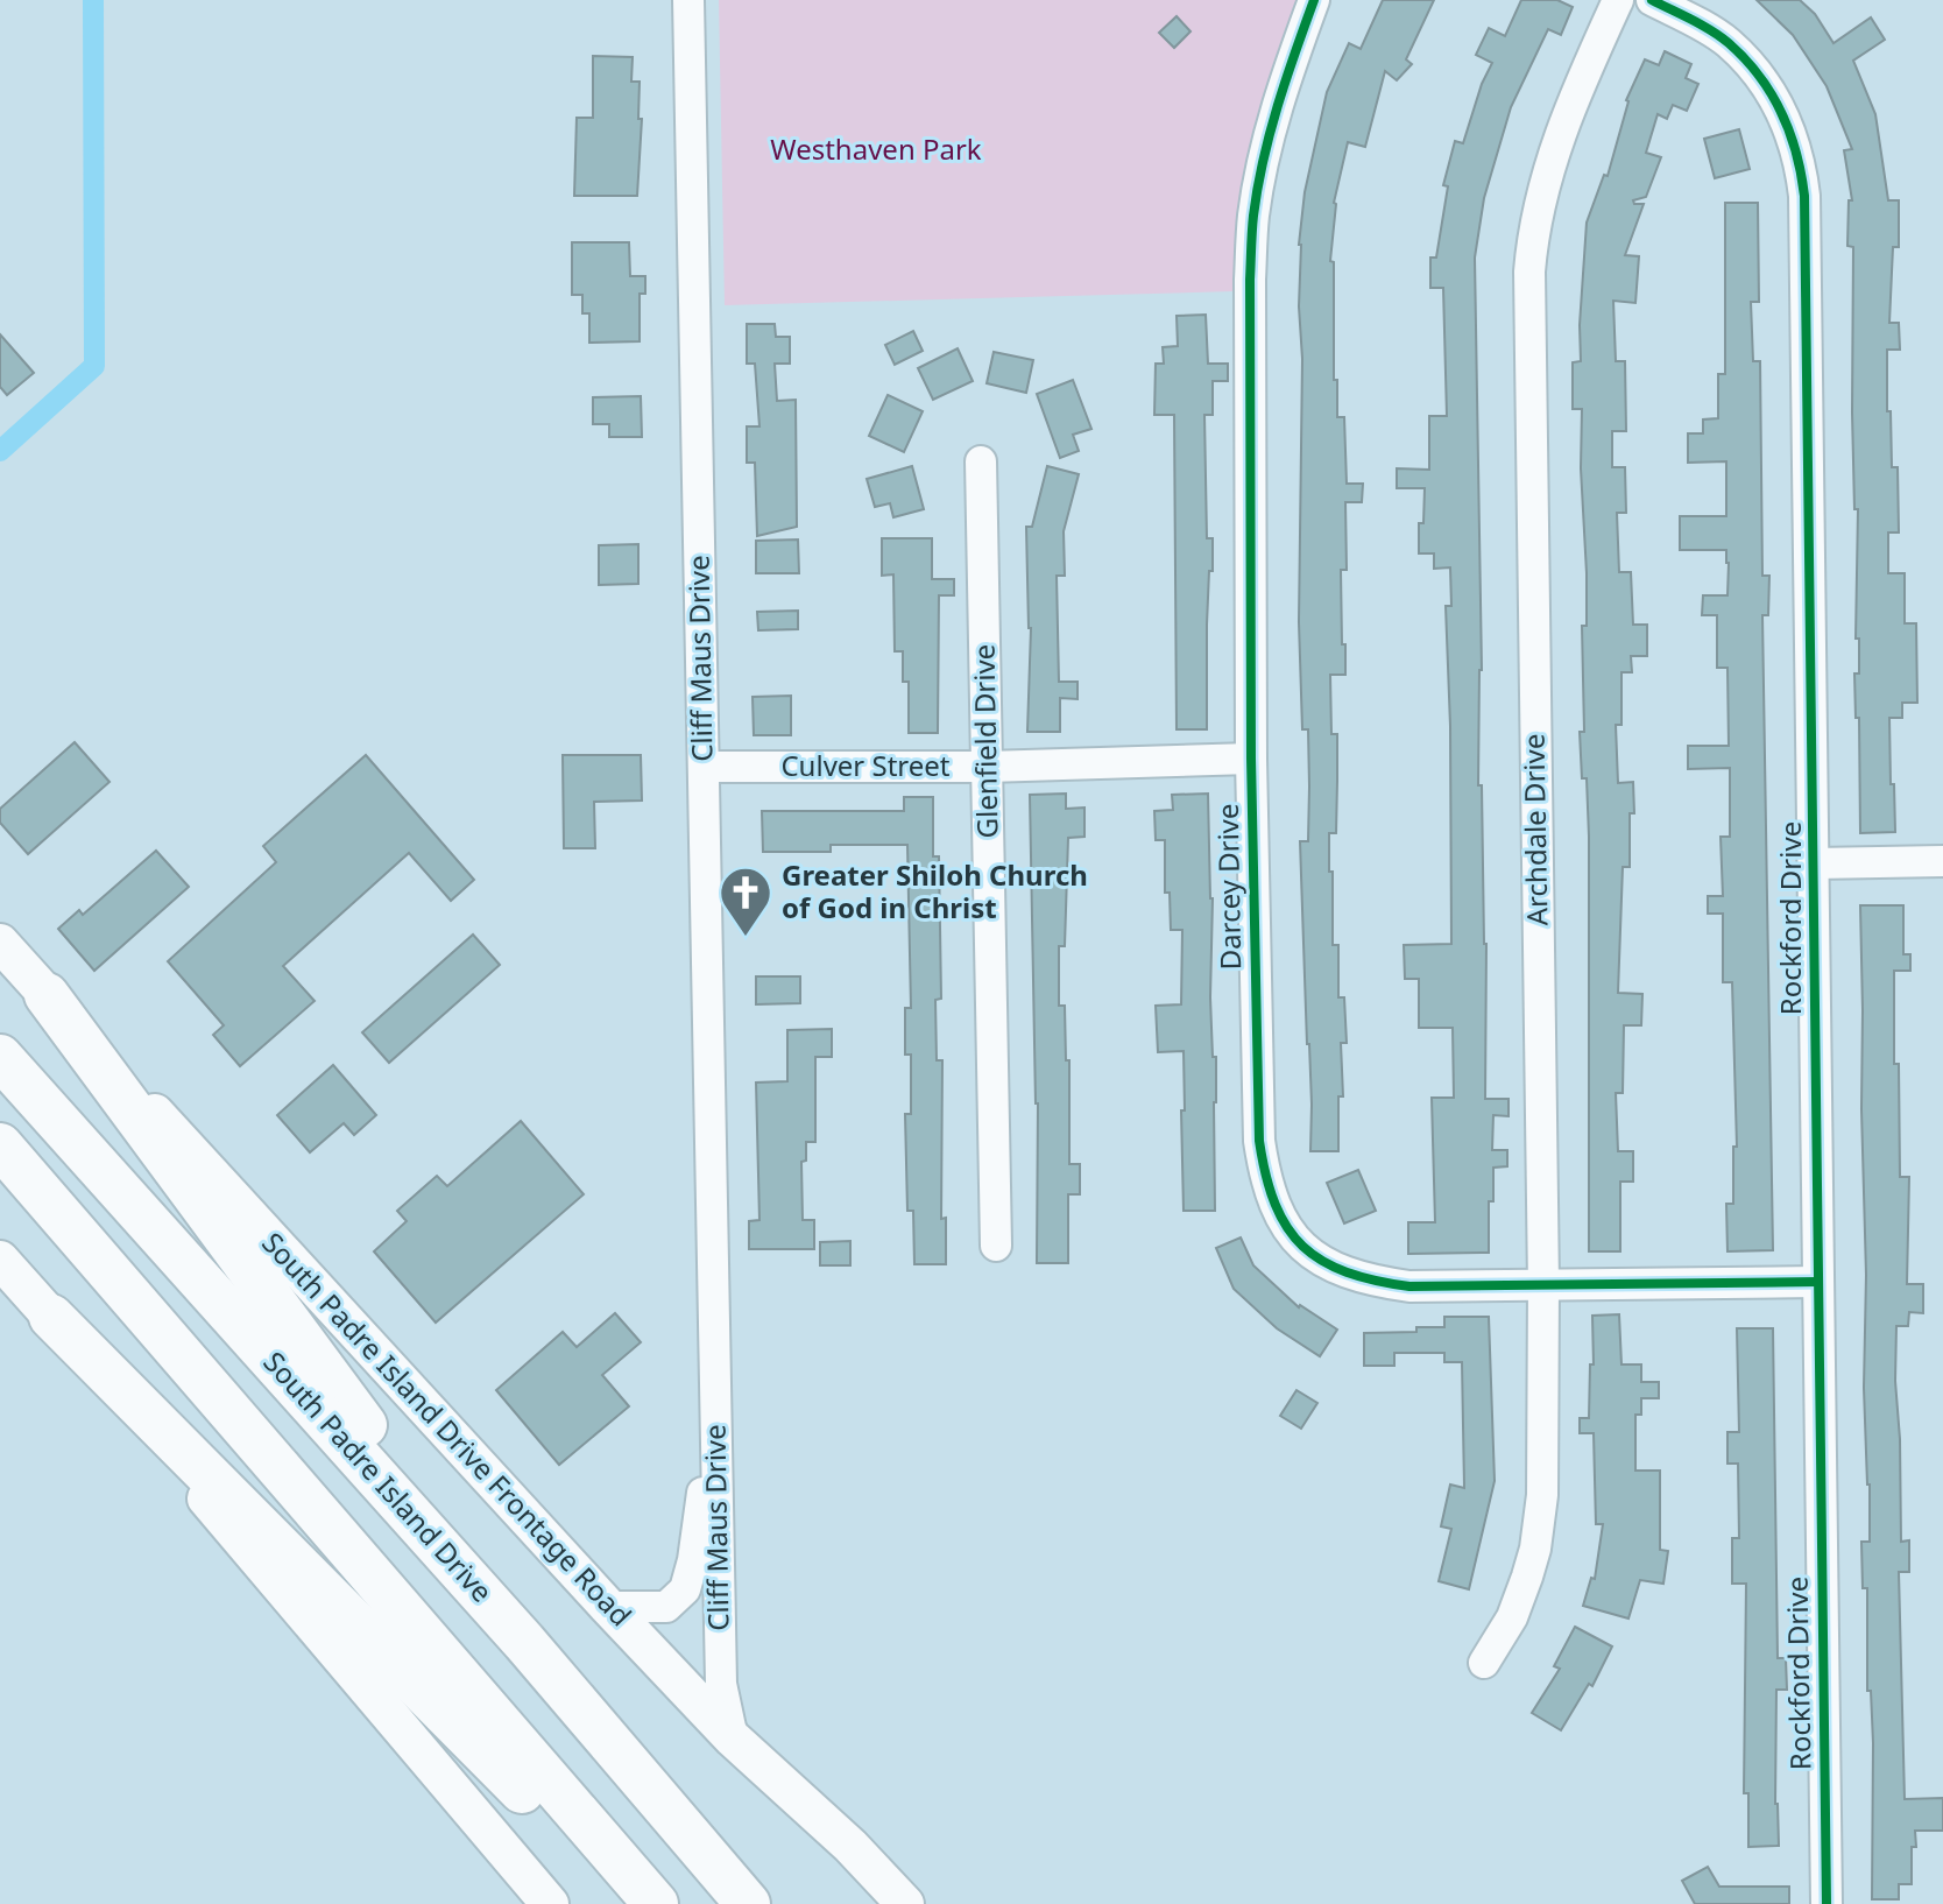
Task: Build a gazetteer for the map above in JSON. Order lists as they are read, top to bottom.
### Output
{
  "streets": {
    "highway": ["South Padre Island Drive"],
    "main road": ["South Padre Island Drive Frontage Road"],
    "street": [
      "Cliff Maus Drive",
      "Glenfield Drive",
      "Culver Street",
      "Archdale Drive",
      "Darcey Drive",
      "Rockford Drive"
    ]
  },
  "crossings": [
    ["Cliff Maus Drive", "Culver Street"],
    ["Cliff Maus Drive", "South Padre Island Drive Frontage Road"],
    ["Glenfield Drive", "Culver Street"],
    ["Culver Street", "Darcey Drive"],
    ["Archdale Drive", "Darcey Drive"],
    ["Darcey Drive", "Rockford Drive"]
  ],
  "parks": ["Westhaven Park"],
  "places": {
    "church": ["Greater Shiloh Church of God in Christ"]
  }
}
